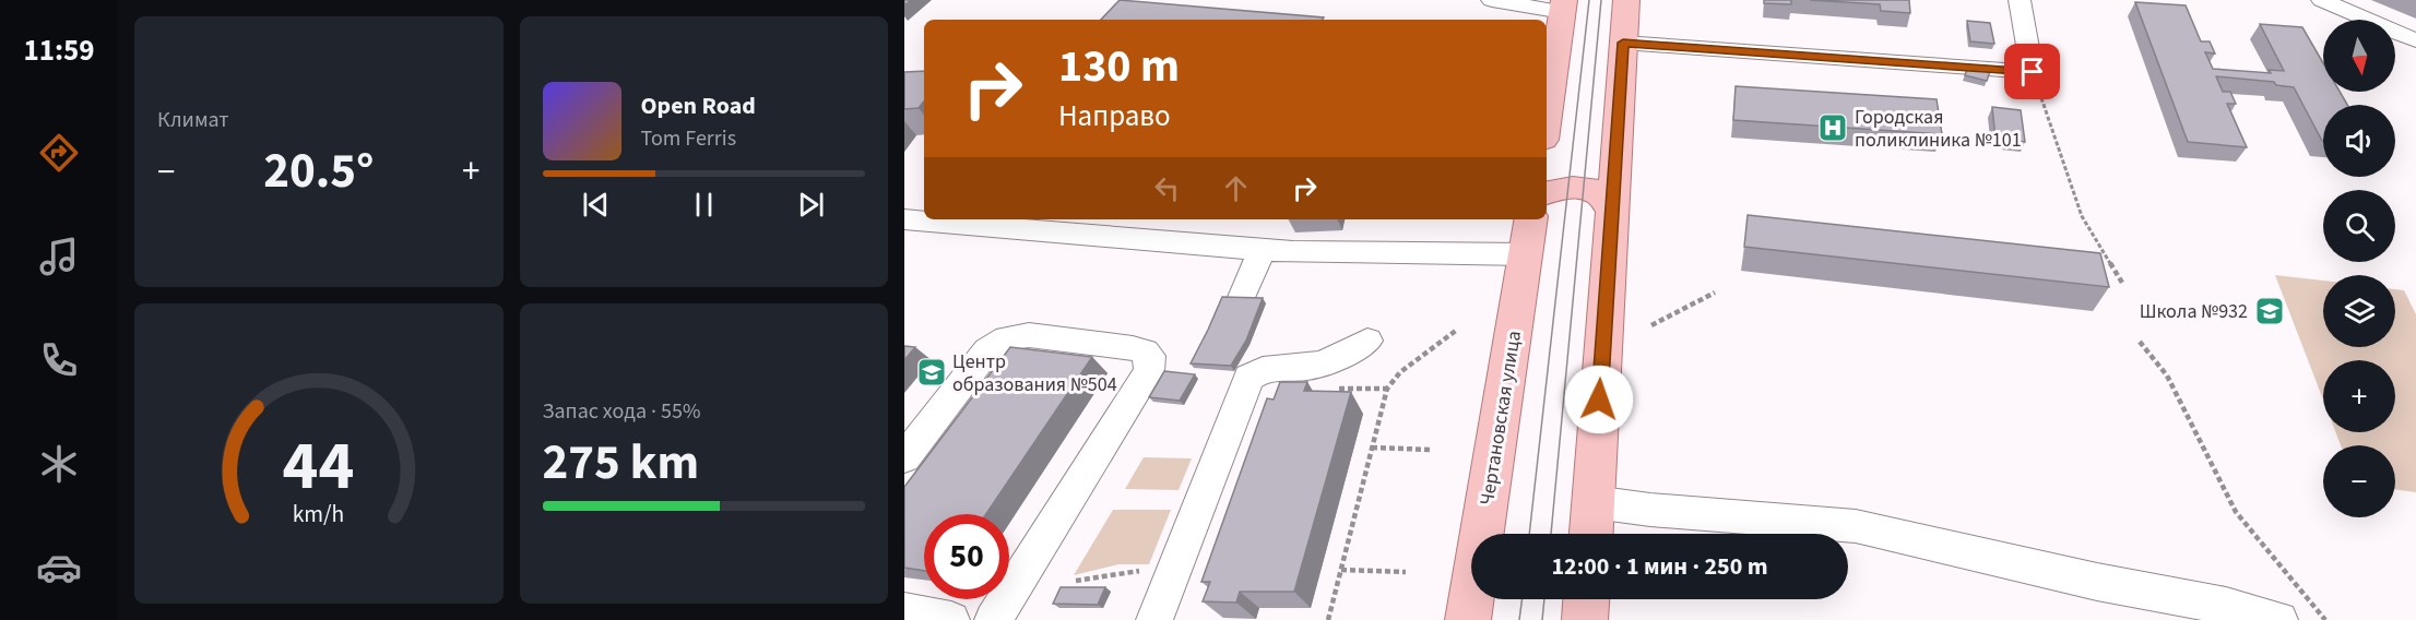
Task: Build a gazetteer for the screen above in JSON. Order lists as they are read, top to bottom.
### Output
{
  "streets": {
    "main road": ["Чертановская улица"]
  },
  "places": {
    "hospital": ["Городская поликлиника №101"],
    "school or university": ["Школа №932", "Центр образования №504"]
  },
  "north": "bottom",
  "page": {
    "tabs": "11:59",
    "tile": [
      "Климат",
      ["Запас хода · 55%", "275 km"]
    ],
    "map_buttons": ["+", "−"],
    "turn": ["130 m", "Направо"],
    "song": ["Open Road", "Tom Ferris"],
    "heat": ["−", "20.5°", "+"],
    "limit": "50",
    "trip": "12:00 · 1 мин · 250 m",
    "gauge": ["44", "km/h"]
  }
}
